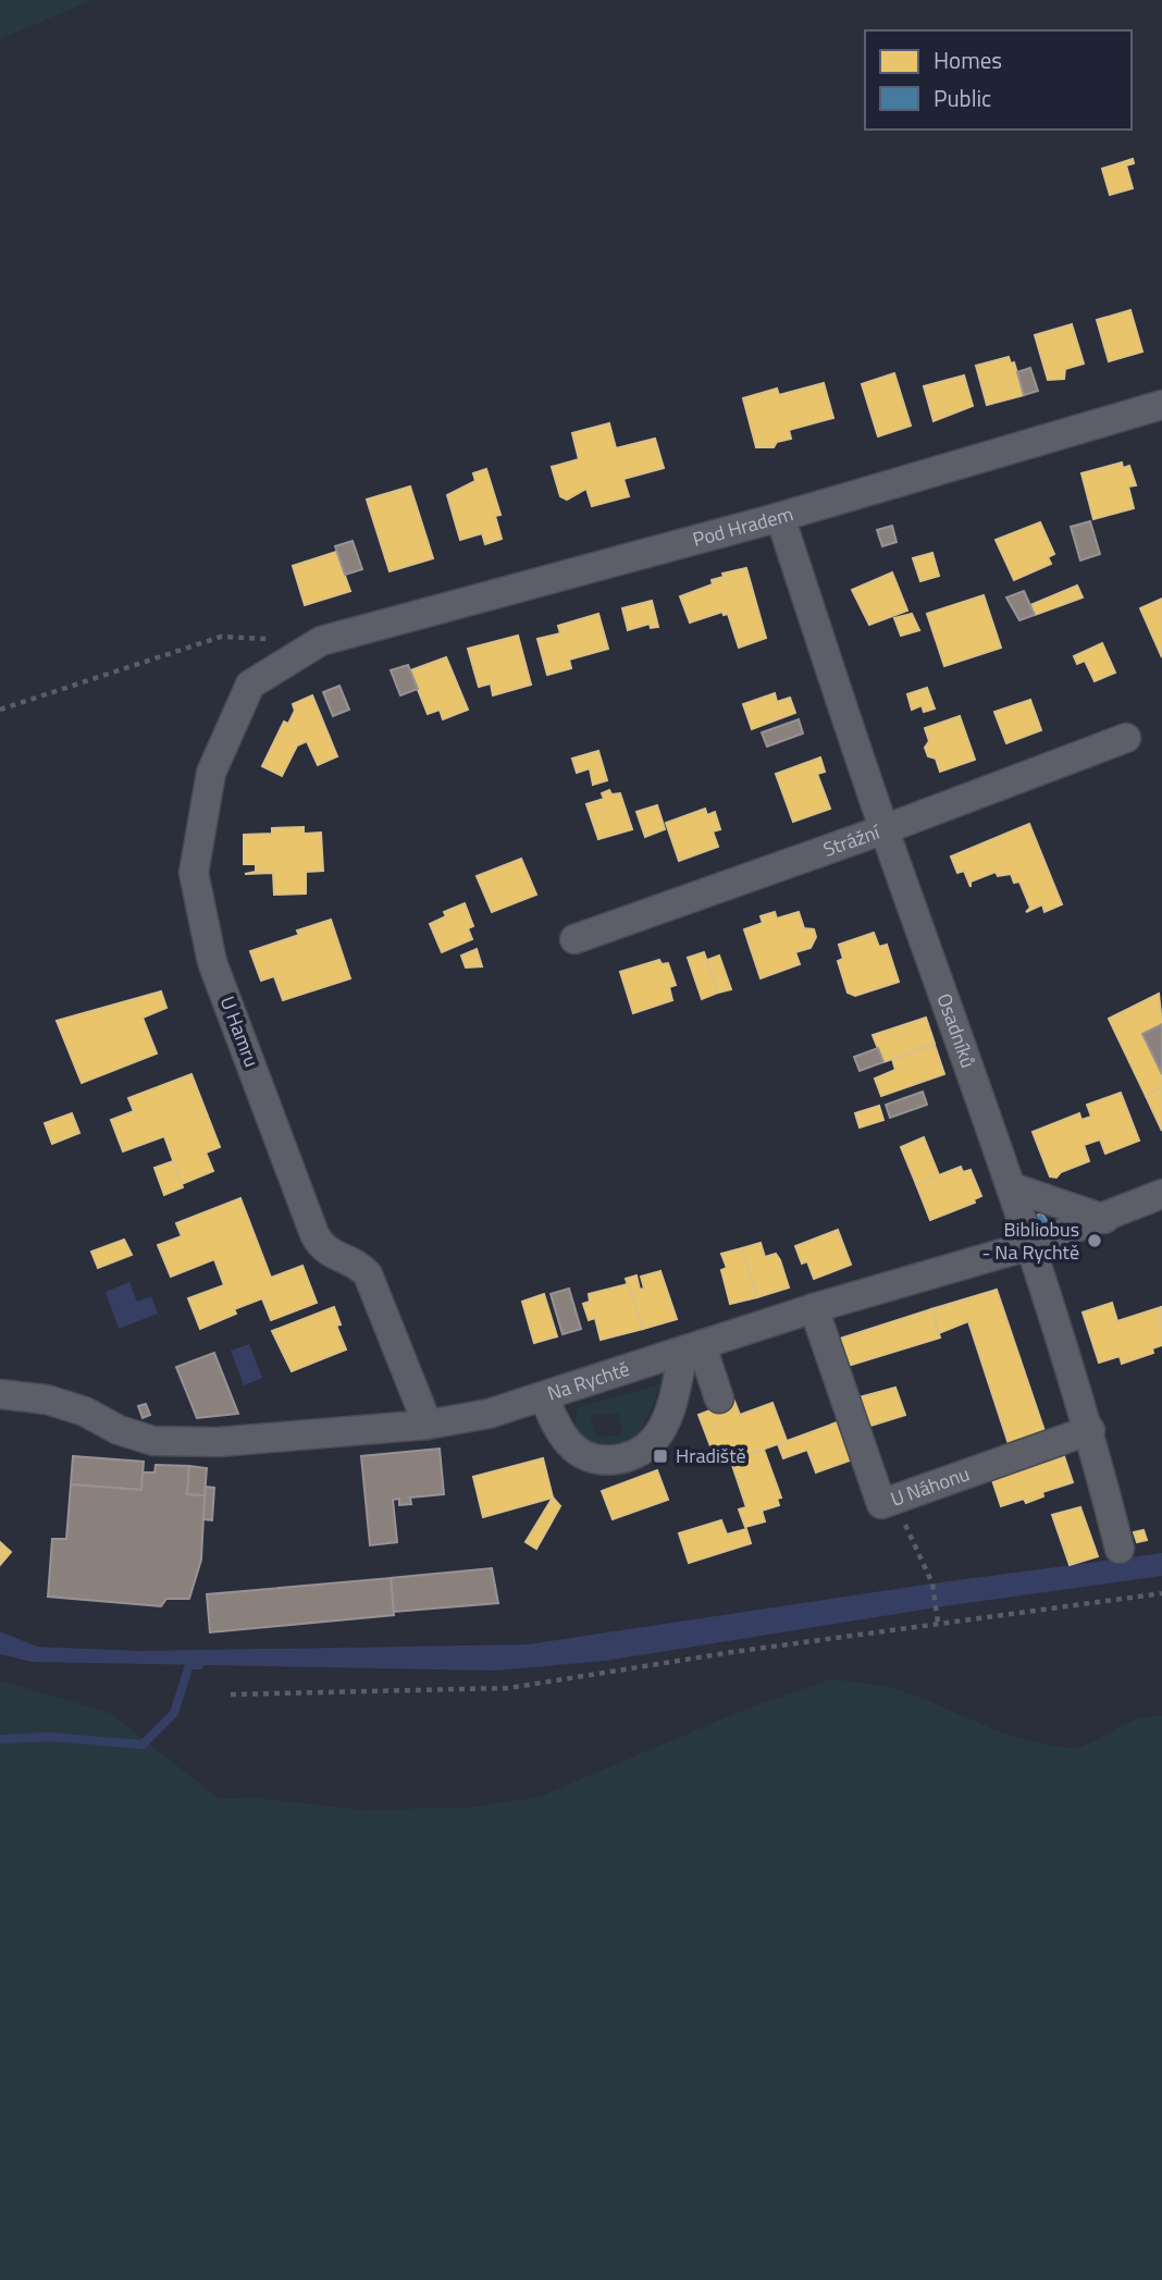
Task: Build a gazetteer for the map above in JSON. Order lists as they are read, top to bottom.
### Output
{
  "streets": {
    "street": [
      "Pod Hradem",
      "Strážní",
      "Osadníků",
      "U Hamru",
      "Na Rychtě",
      "U Náhonu"
    ]
  },
  "crossings": [
    ["Pod Hradem", "Osadníků"],
    ["Pod Hradem", "U Hamru"],
    ["Strážní", "Osadníků"],
    ["Osadníků", "Na Rychtě"],
    ["Osadníků", "U Náhonu"],
    ["U Hamru", "Na Rychtě"],
    ["Na Rychtě", "U Náhonu"]
  ],
  "places": {
    "other": ["Bibliobus - Na Rychtě"],
    "transit": ["Hradiště"]
  },
  "legend": ["Homes", "Public"]
}
